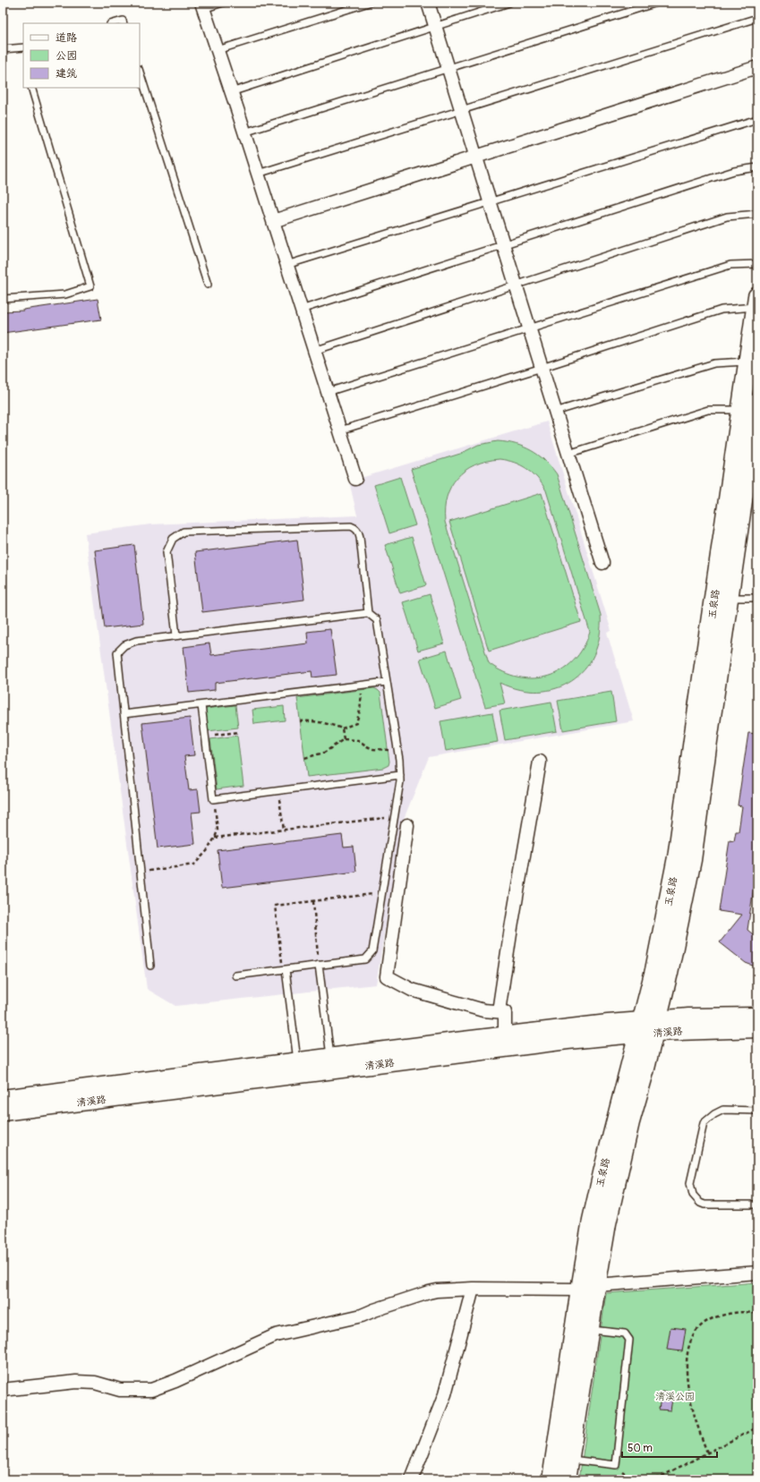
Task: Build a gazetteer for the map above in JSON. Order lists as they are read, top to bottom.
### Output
{
  "streets": {
    "main road": ["玉泉路"],
    "street": ["清溪路"]
  },
  "crossings": [
    ["玉泉路", "清溪路"]
  ],
  "parks": ["清溪公园"],
  "legend": ["道路", "公园", "建筑"],
  "scale_bar": "50 m"
}
